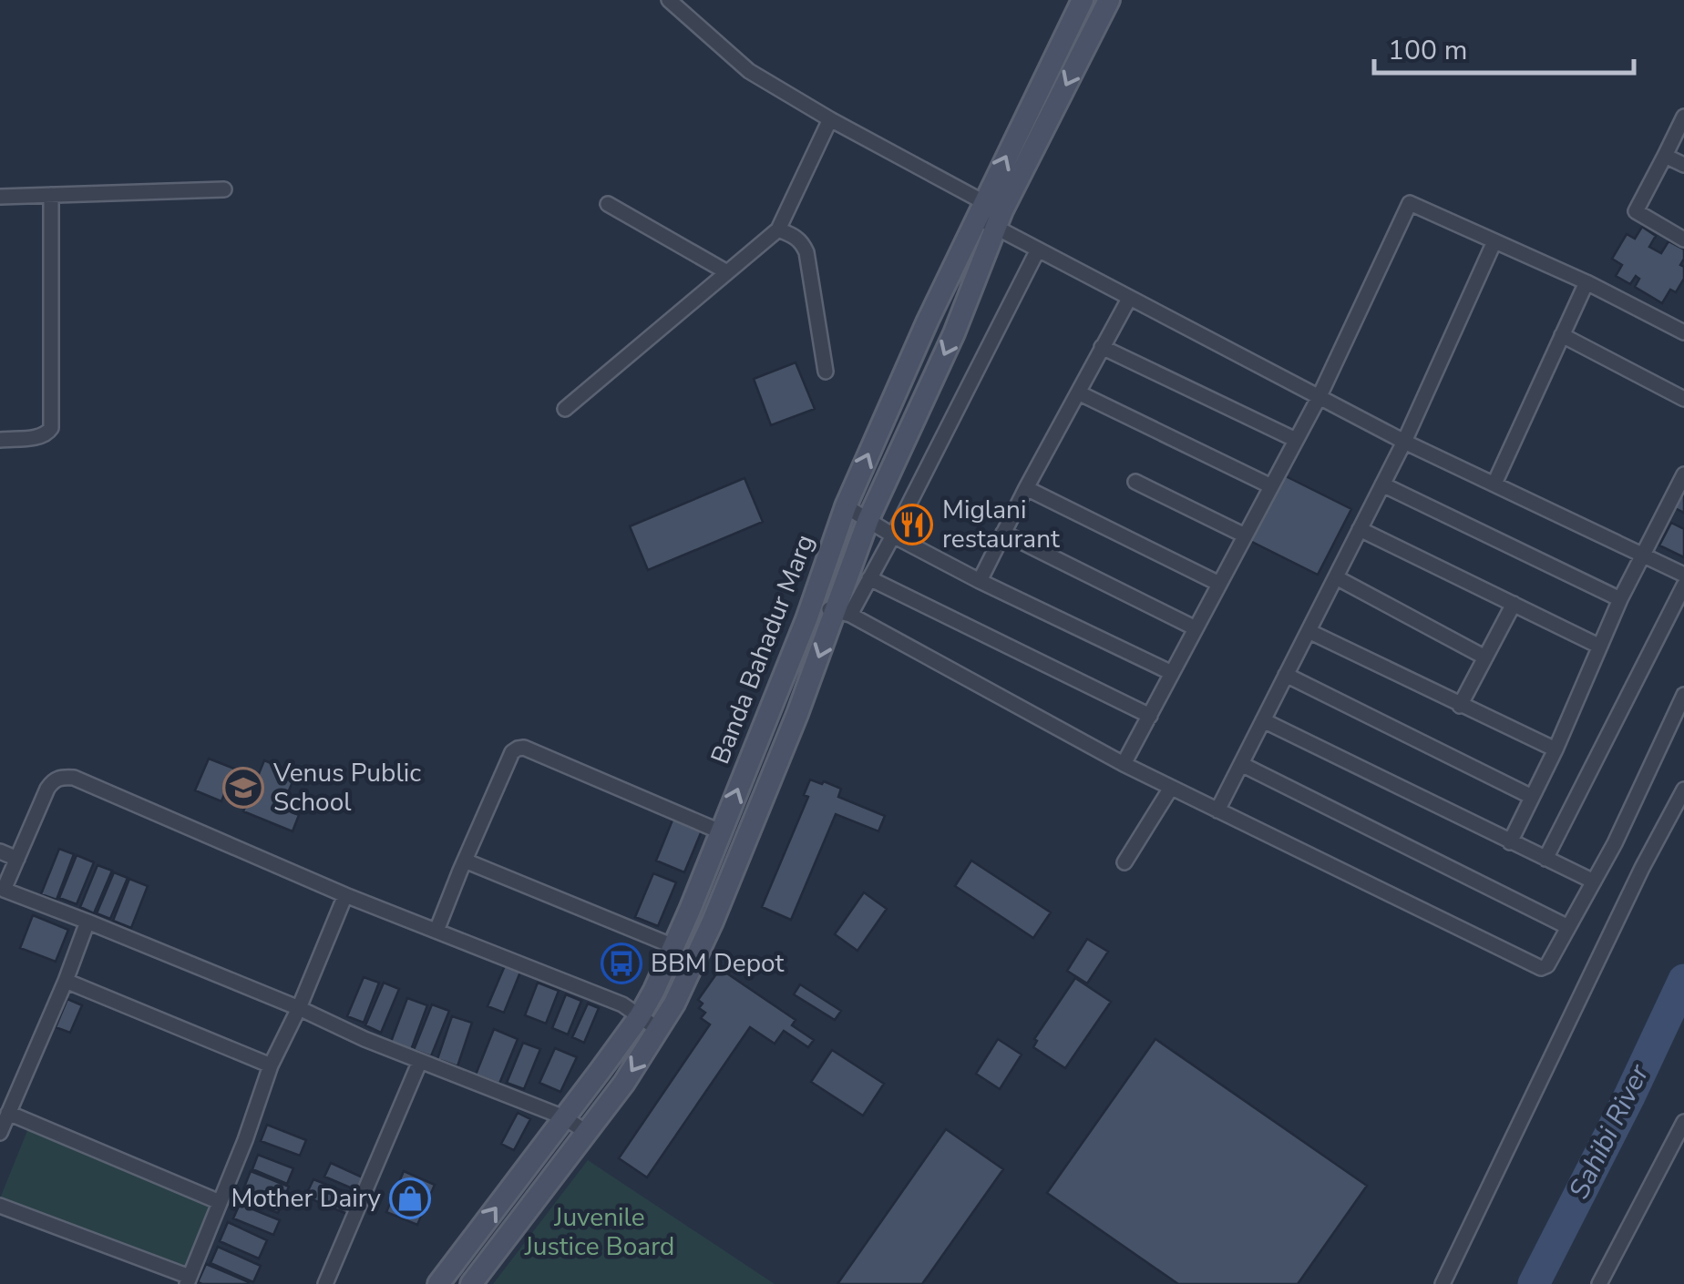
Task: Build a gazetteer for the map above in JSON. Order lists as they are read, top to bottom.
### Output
{
  "streets": {
    "street": ["Banda Bahadur Marg"]
  },
  "water": ["Sahibi River"],
  "parks": ["Juvenile Justice Board"],
  "places": {
    "restaurant": ["Miglani restaurant"],
    "school or university": ["Venus Public School"],
    "bus stop": ["BBM Depot"],
    "shop": ["Mother Dairy"]
  },
  "scale_bar": "100 m"
}
